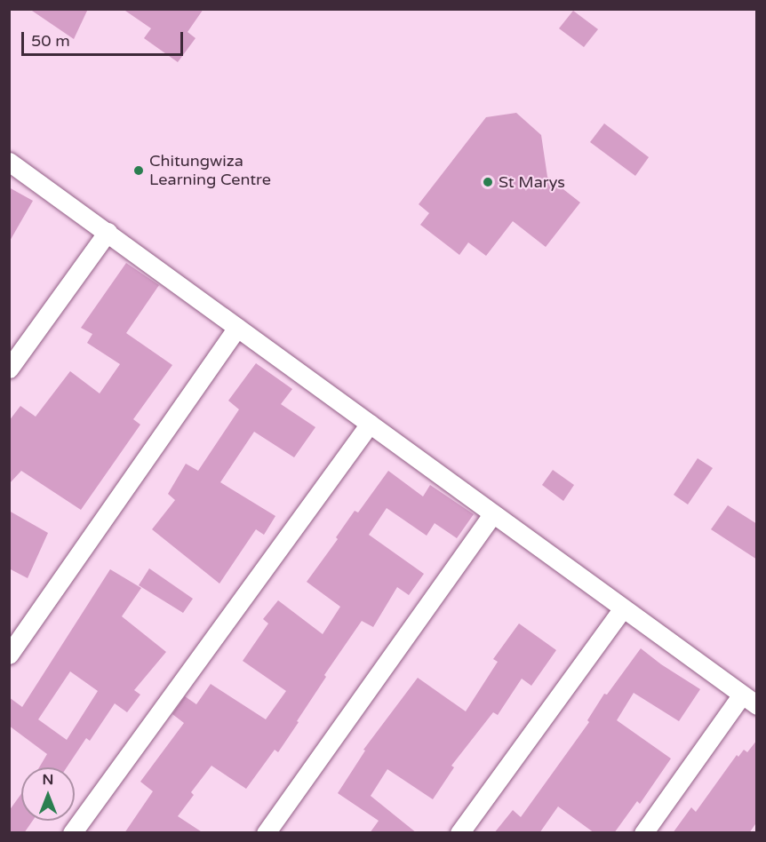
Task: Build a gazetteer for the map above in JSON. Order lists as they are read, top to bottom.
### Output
{
  "places": ["Chitungwiza Learning Centre", "St Marys"],
  "scale_bar": "50 m",
  "north": "top"
}
